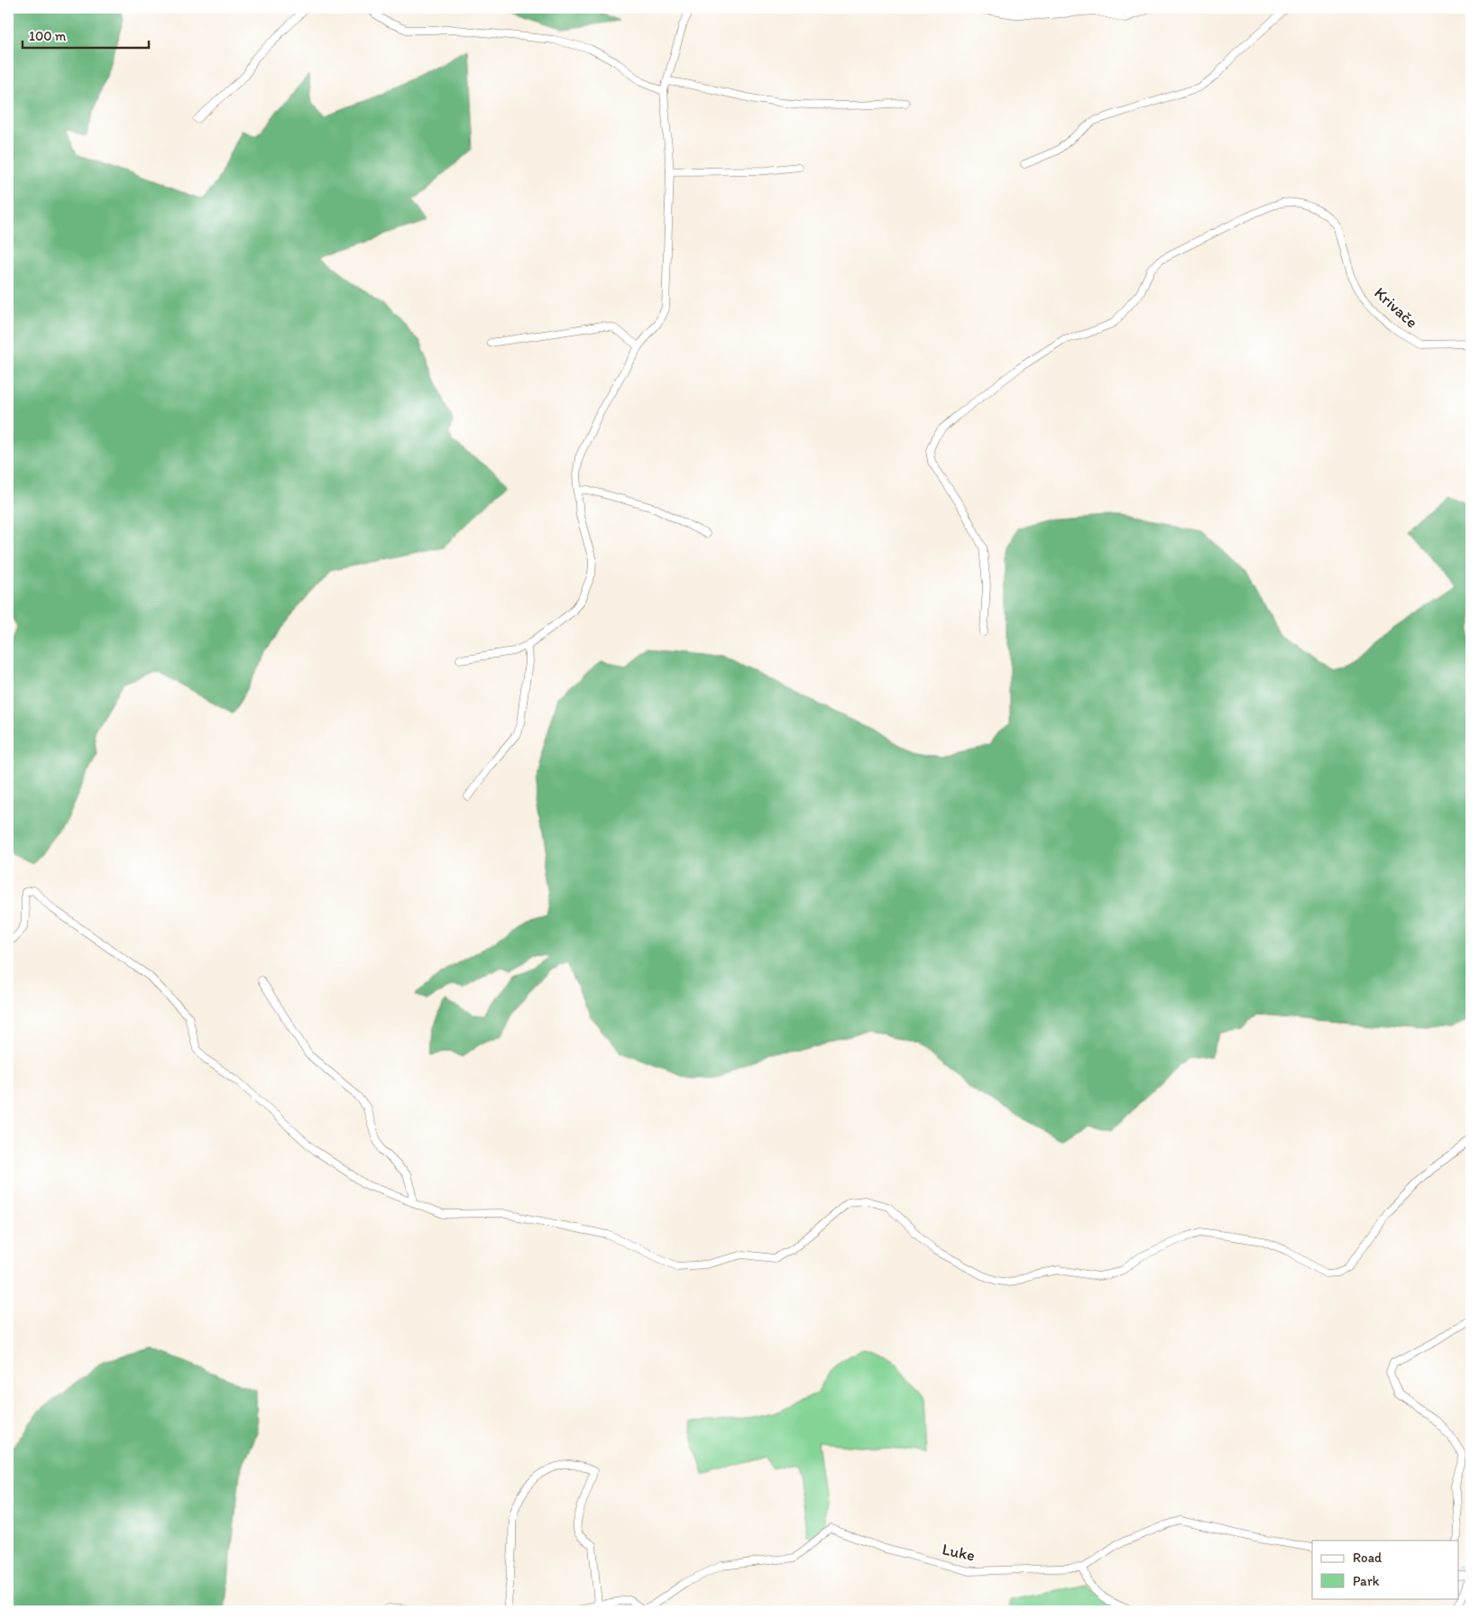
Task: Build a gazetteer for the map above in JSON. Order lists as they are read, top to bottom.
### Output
{
  "streets": {
    "street": ["Krivače", "Luke"]
  },
  "legend": ["Road", "Park"],
  "scale_bar": "100 m"
}
